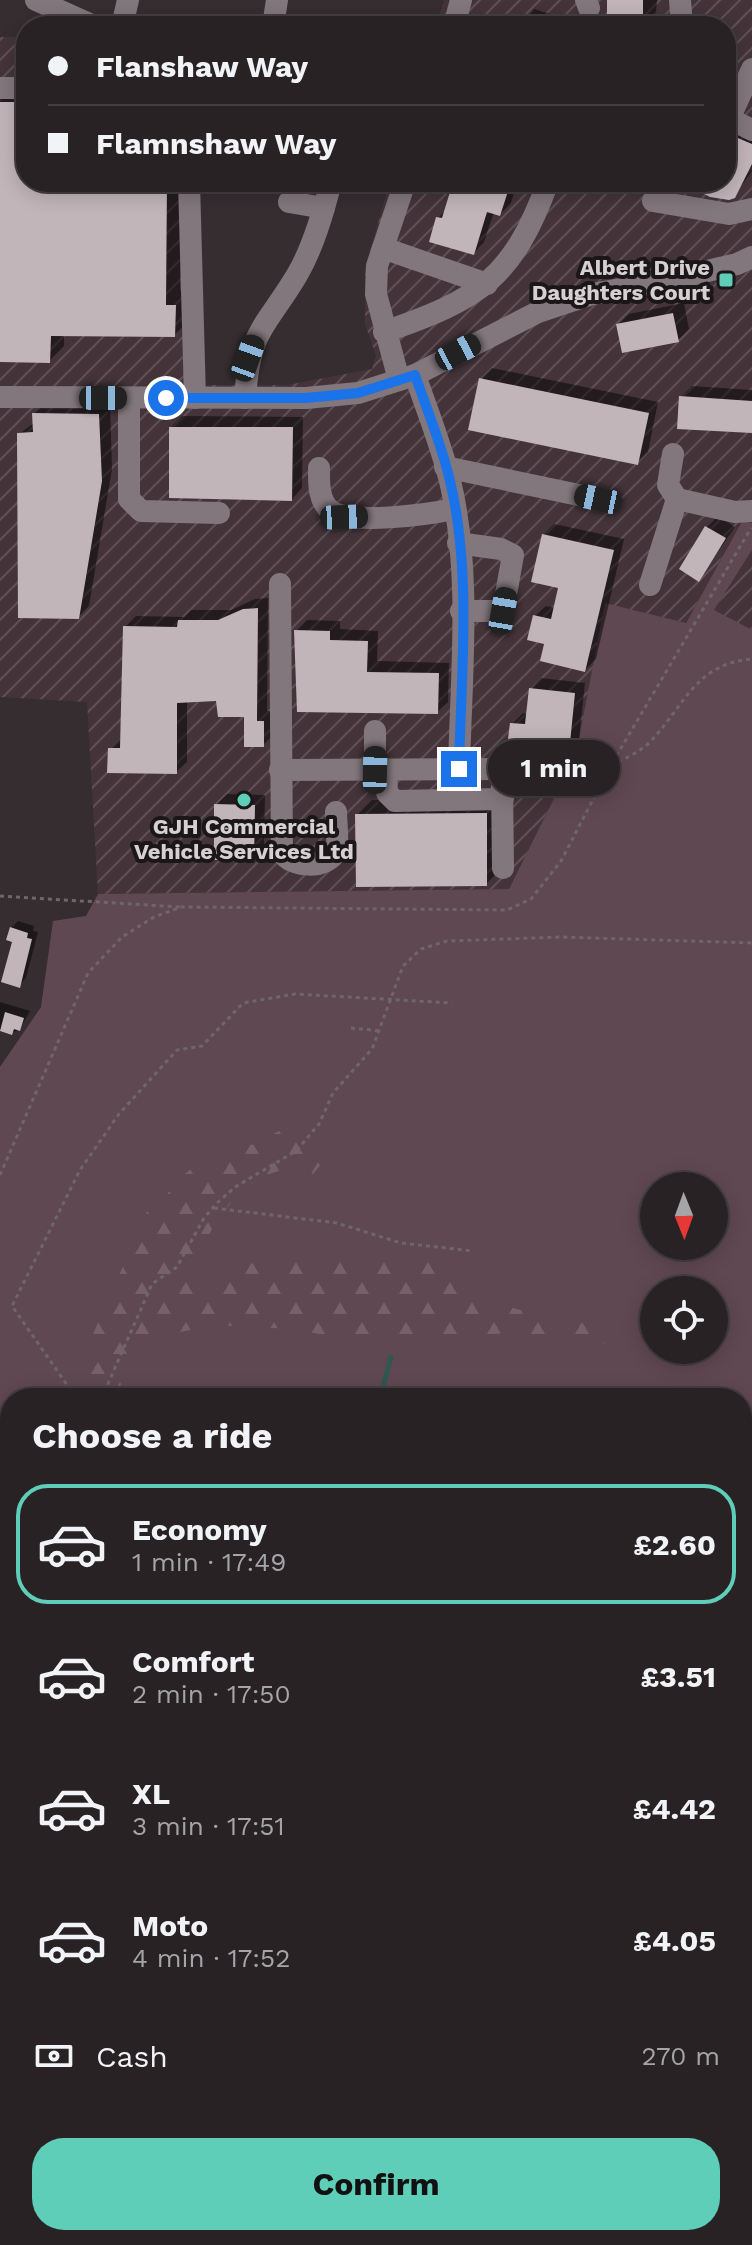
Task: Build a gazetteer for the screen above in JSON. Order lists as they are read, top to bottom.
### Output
{
  "places": {
    "transit": ["Albert Drive Daughters Court"],
    "other": ["GJH Commercial Vehicle Services Ltd"]
  },
  "north": "bottom",
  "page": {
    "banner": ["Flanshaw Way", "Flamnshaw Way"],
    "bubble": "1 min",
    "heading": "Choose a ride",
    "list": [
      {
        "name": "Economy",
        "note": "1 min · 17:49",
        "value": "£2.60"
      },
      {
        "name": "Comfort",
        "note": "2 min · 17:50",
        "value": "£3.51"
      },
      {
        "name": "XL",
        "note": "3 min · 17:51",
        "value": "£4.42"
      },
      {
        "name": "Moto",
        "note": "4 min · 17:52",
        "value": "£4.05"
      }
    ],
    "pay": ["Cash", "270 m"],
    "buttons": "Confirm"
  }
}
